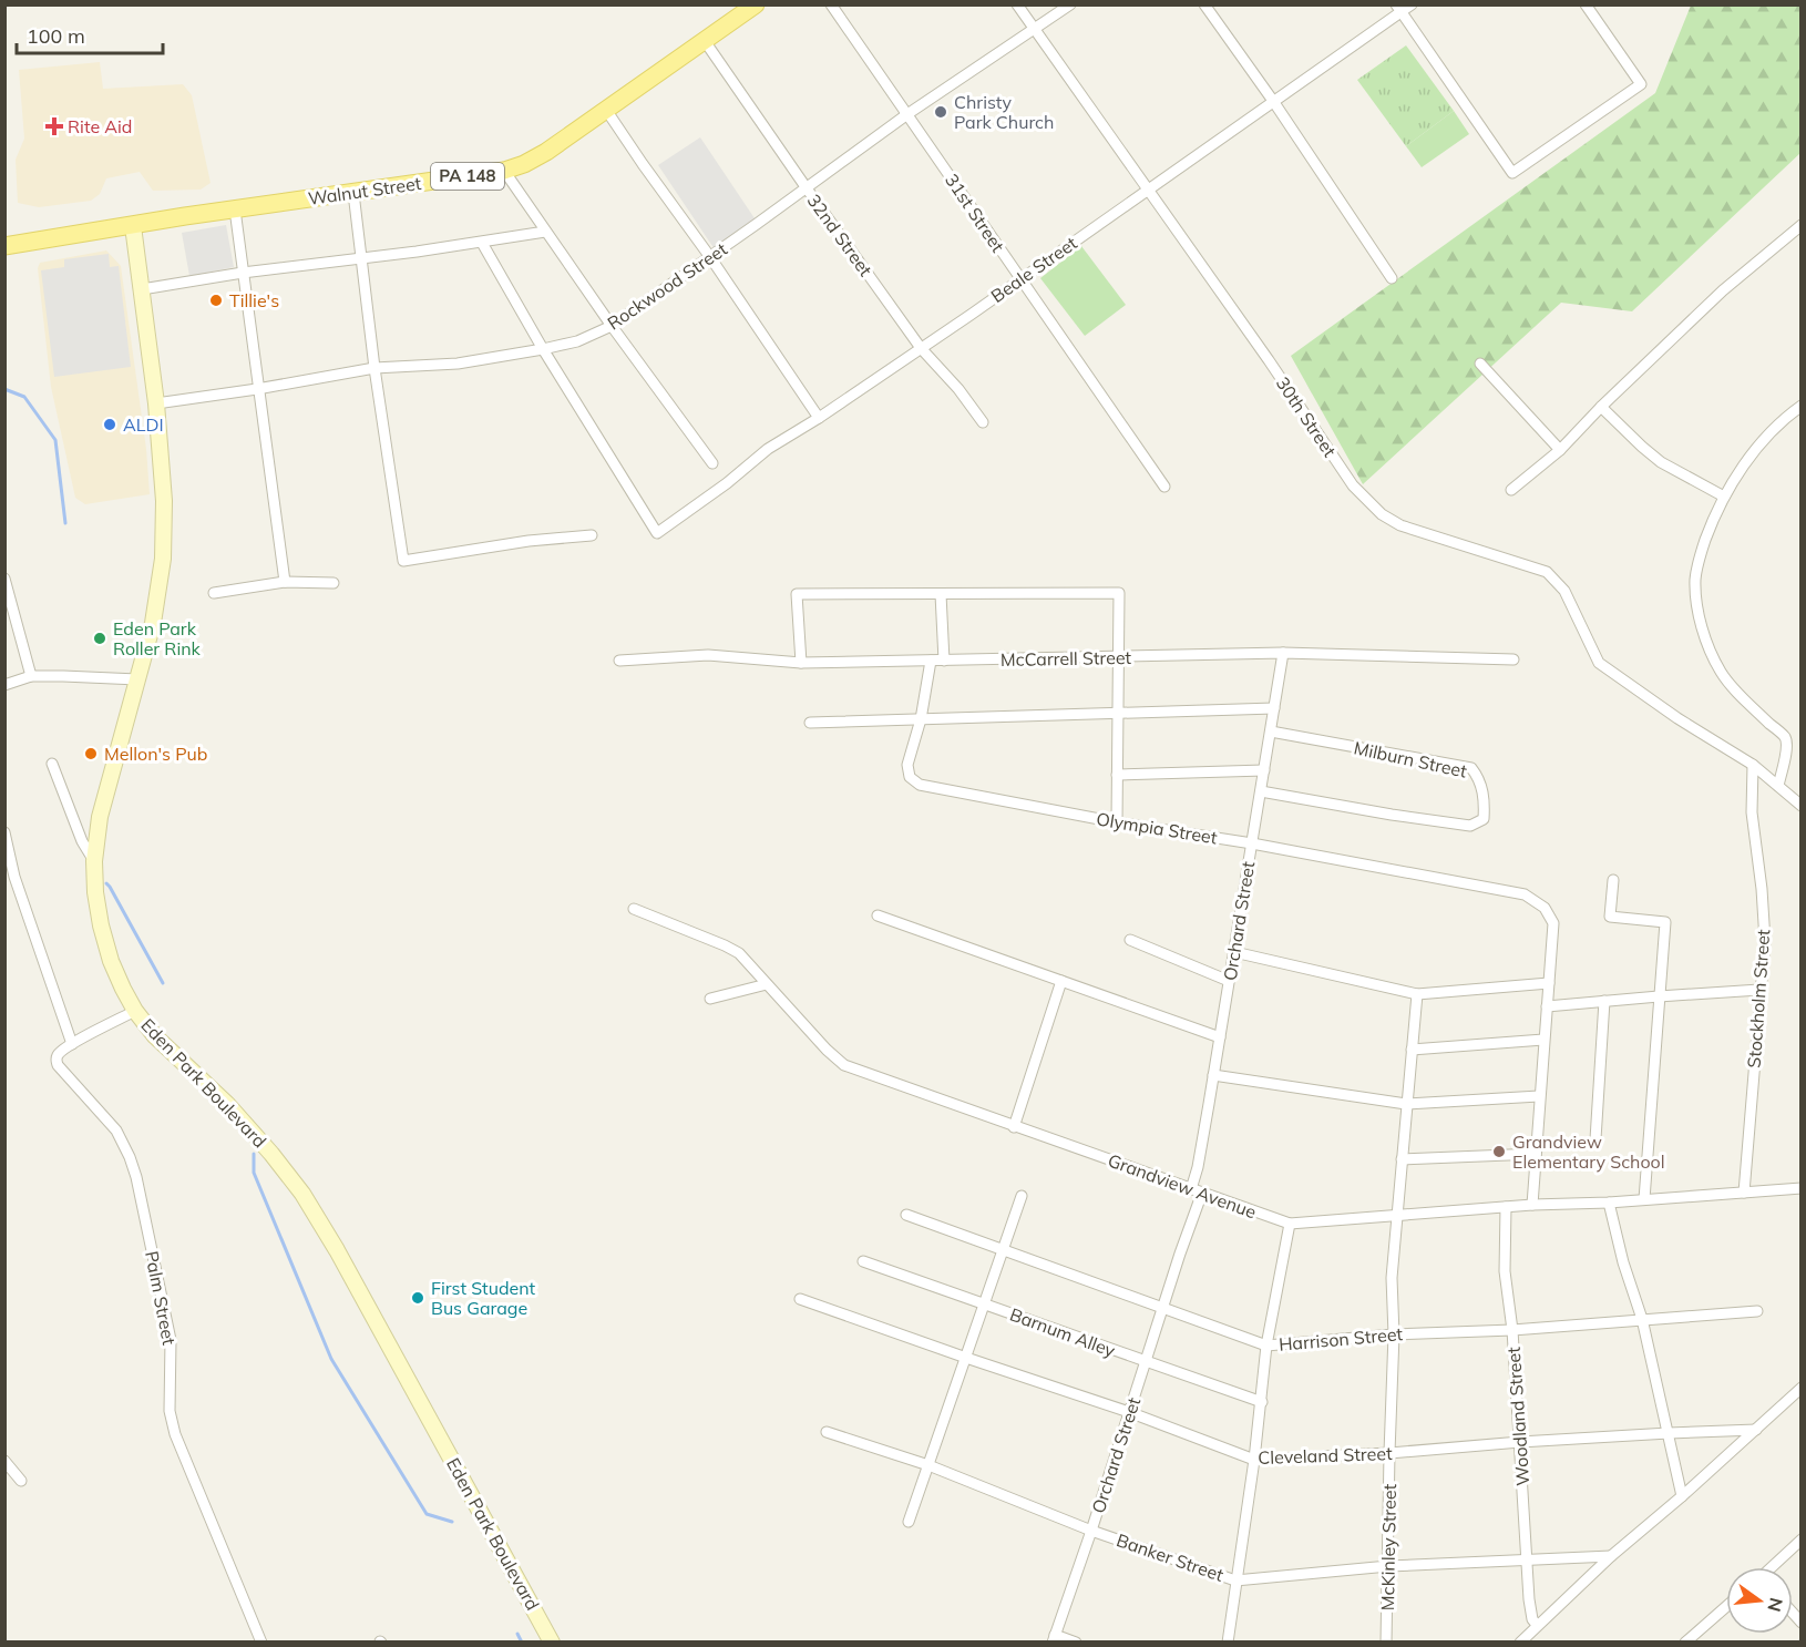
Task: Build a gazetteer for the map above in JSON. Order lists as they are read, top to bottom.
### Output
{
  "streets": {
    "main road": ["PA 148", "Walnut Street", "Eden Park Boulevard"],
    "street": [
      "31st Street",
      "32nd Street",
      "Beale Street",
      "Rockwood Street",
      "30th Street",
      "McCarrell Street",
      "Milburn Street",
      "Olympia Street",
      "Orchard Street",
      "Stockholm Street",
      "Grandview Avenue",
      "Palm Street",
      "Barnum Alley",
      "Harrison Street",
      "Woodland Street",
      "Cleveland Street",
      "McKinley Street",
      "Banker Street"
    ]
  },
  "crossings": [
    ["Walnut Street", "32nd Street"],
    ["Walnut Street", "Eden Park Boulevard"],
    ["31st Street", "Beale Street"],
    ["31st Street", "Rockwood Street"],
    ["32nd Street", "Beale Street"],
    ["32nd Street", "Rockwood Street"],
    ["Beale Street", "Rockwood Street"],
    ["Beale Street", "30th Street"],
    ["Rockwood Street", "30th Street"],
    ["Rockwood Street", "Eden Park Boulevard"],
    ["30th Street", "Stockholm Street"],
    ["McCarrell Street", "Olympia Street"],
    ["McCarrell Street", "Orchard Street"],
    ["Milburn Street", "Orchard Street"],
    ["Olympia Street", "Orchard Street"],
    ["Orchard Street", "Grandview Avenue"],
    ["Orchard Street", "Barnum Alley"],
    ["Orchard Street", "Harrison Street"],
    ["Orchard Street", "Cleveland Street"],
    ["Orchard Street", "Banker Street"],
    ["Stockholm Street", "Grandview Avenue"],
    ["Grandview Avenue", "Woodland Street"],
    ["Grandview Avenue", "McKinley Street"],
    ["Harrison Street", "Woodland Street"],
    ["Harrison Street", "McKinley Street"],
    ["Woodland Street", "Cleveland Street"],
    ["Woodland Street", "Banker Street"],
    ["Cleveland Street", "McKinley Street"],
    ["McKinley Street", "Banker Street"]
  ],
  "places": {
    "other": [
      "Christy Park Church",
      "Tillie's",
      "ALDI",
      "Eden Park Roller Rink",
      "Mellon's Pub",
      "Grandview Elementary School",
      "First Student Bus Garage"
    ],
    "health": ["Rite Aid"]
  },
  "scale_bar": "100 m",
  "north": "right"
}
